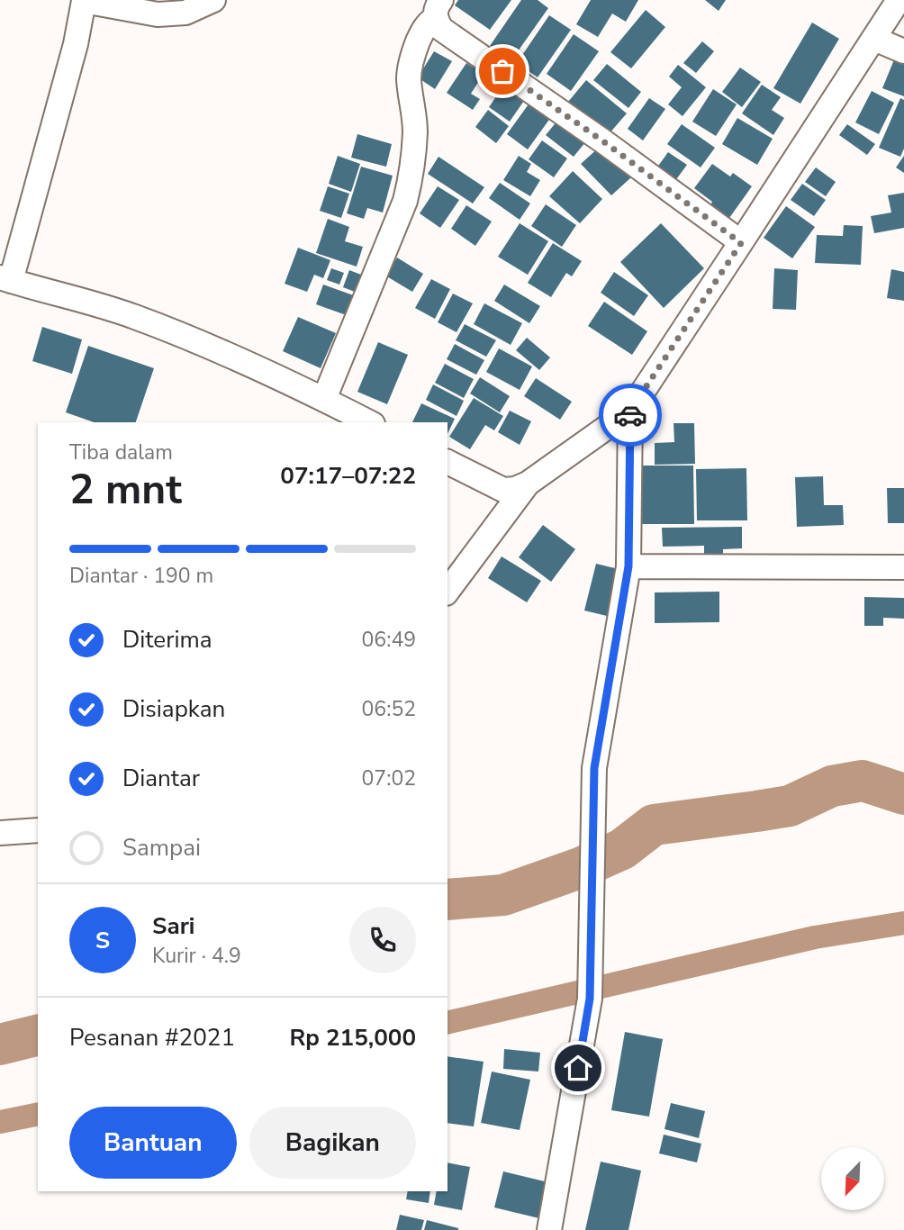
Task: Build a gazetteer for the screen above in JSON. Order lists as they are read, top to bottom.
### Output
{
  "north": "bottom left",
  "page": {
    "heading": ["2 mnt", "Tiba dalam", "07:17–07:22"],
    "panel": [
      "Sari",
      "Kurir · 4.9",
      "Pesanan #2021",
      "Rp 215,000"
    ],
    "bar": "Diantar · 190 m",
    "list": [
      ["Diterima", "06:49"],
      ["Disiapkan", "06:52"],
      ["Diantar", "07:02"],
      "Sampai"
    ],
    "round": "S",
    "buttons": ["Bantuan", "Bagikan"]
  }
}
